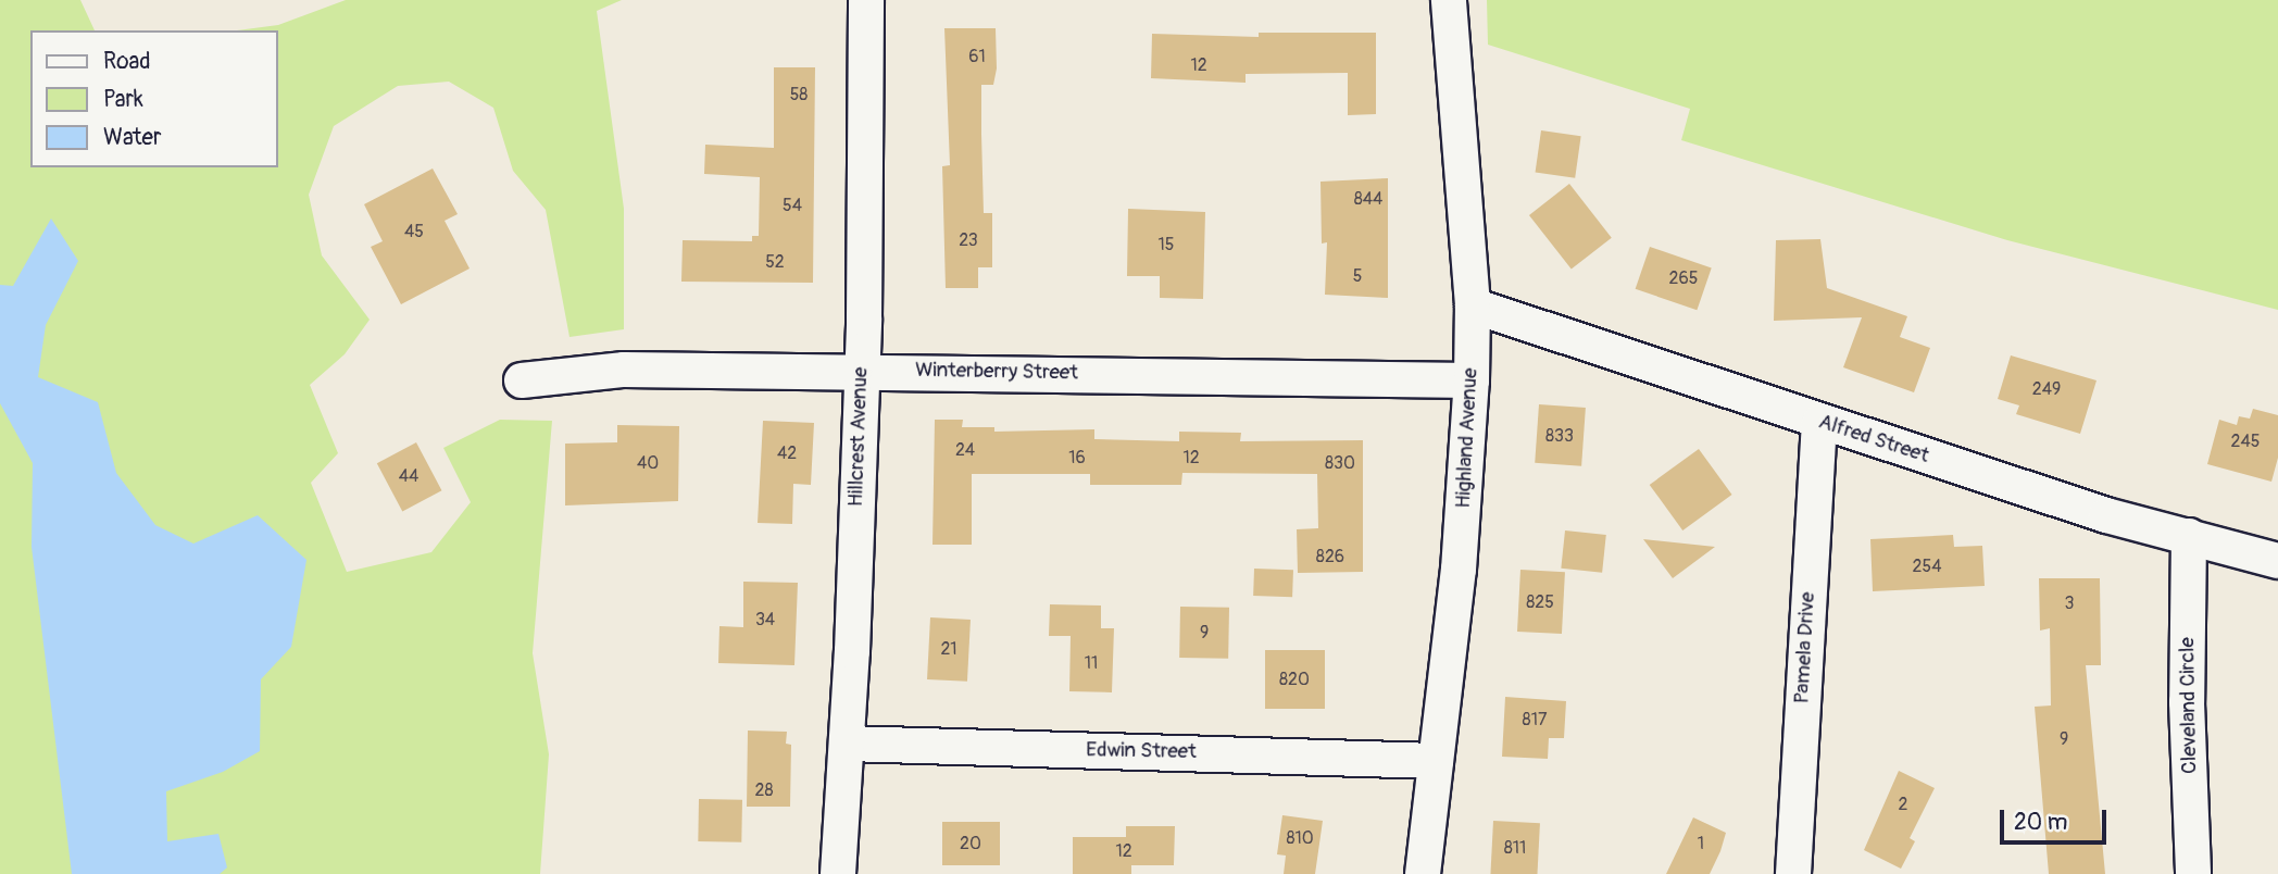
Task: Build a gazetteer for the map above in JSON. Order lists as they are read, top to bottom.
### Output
{
  "streets": {
    "street": [
      "Winterberry Street",
      "Hillcrest Avenue",
      "Highland Avenue",
      "Alfred Street",
      "Pamela Drive",
      "Cleveland Circle",
      "Edwin Street"
    ]
  },
  "crossings": [
    ["Winterberry Street", "Hillcrest Avenue"],
    ["Winterberry Street", "Highland Avenue"],
    ["Hillcrest Avenue", "Edwin Street"],
    ["Highland Avenue", "Alfred Street"],
    ["Highland Avenue", "Edwin Street"],
    ["Alfred Street", "Pamela Drive"],
    ["Alfred Street", "Cleveland Circle"]
  ],
  "house_numbers": [
    "61",
    "12",
    "58",
    "844",
    "54",
    "45",
    "23",
    "15",
    "52",
    "5",
    "265",
    "249",
    "833",
    "245",
    "24",
    "42",
    "16",
    "12",
    "40",
    "830",
    "44",
    "826",
    "254",
    "825",
    "3",
    "34",
    "9",
    "21",
    "11",
    "820",
    "817",
    "9",
    "28",
    "2",
    "810",
    "20",
    "1",
    "811",
    "12"
  ],
  "legend": ["Road", "Park", "Water"],
  "scale_bar": "20 m"
}
